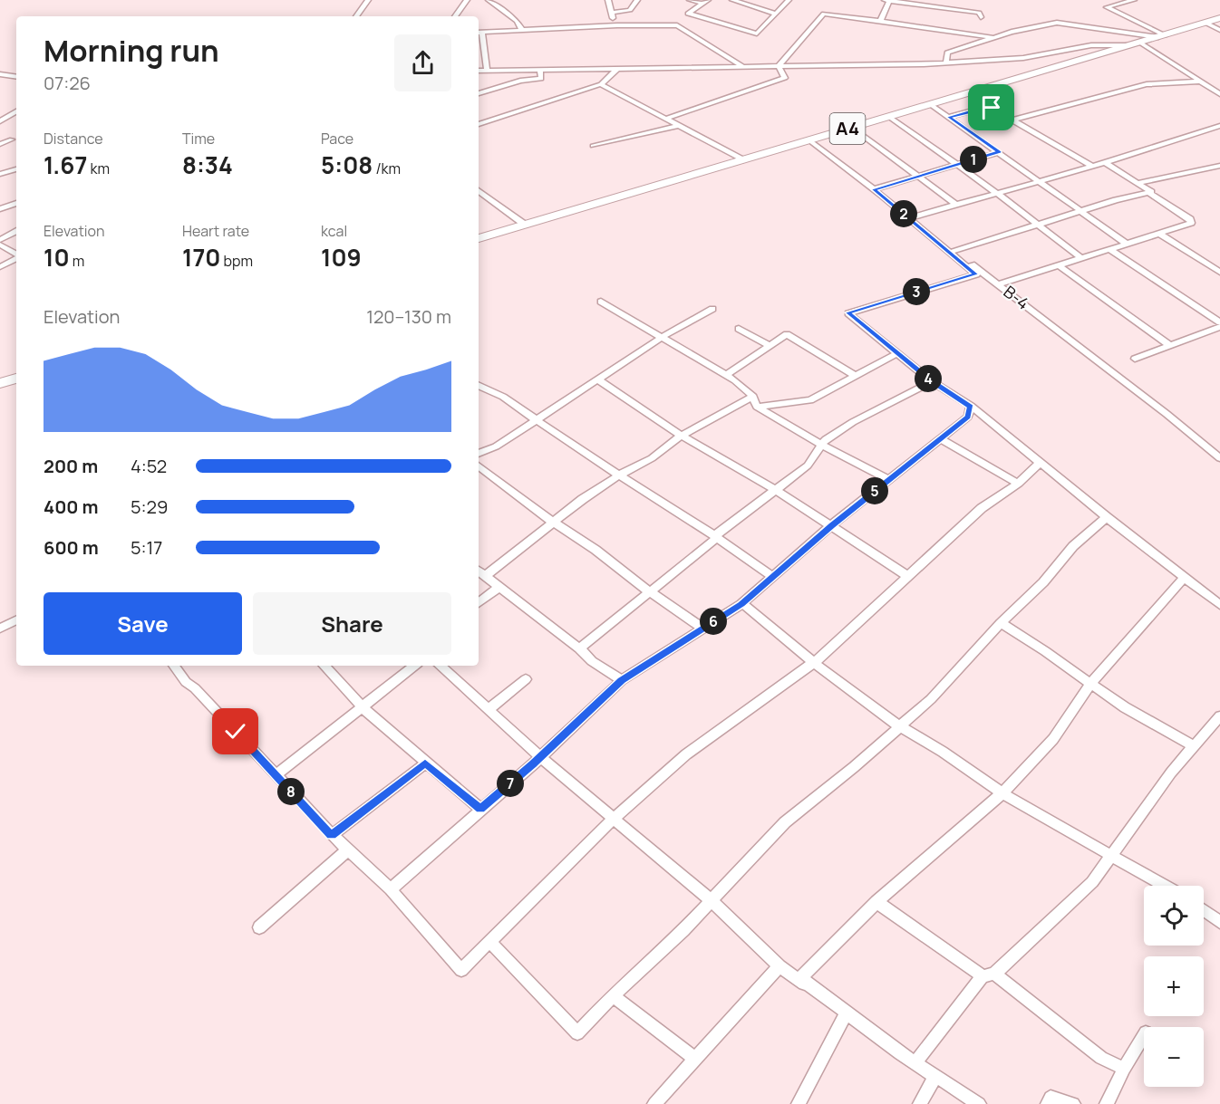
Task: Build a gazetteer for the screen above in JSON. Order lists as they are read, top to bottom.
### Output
{
  "streets": {
    "highway": ["A4"],
    "street": ["B-4"]
  },
  "crossings": [
    ["A4", "B-4"]
  ],
  "page": {
    "heading": ["Morning run", "07:26"],
    "stats": [
      ["Distance", "1.67 km"],
      ["Time", "8:34"],
      ["Pace", "5:08 /km"],
      ["Elevation", "10 m"],
      ["Heart rate", "170 bpm"],
      ["kcal", "109"]
    ],
    "pins": [
      "1",
      "2",
      "3",
      "4",
      "5",
      "6",
      "7",
      "8"
    ],
    "chart": ["Elevation", "120–130 m"],
    "list": [
      {
        "name": "200 m",
        "note": "4:52"
      },
      {
        "name": "400 m",
        "note": "5:29"
      },
      {
        "name": "600 m",
        "note": "5:17"
      }
    ],
    "buttons": ["Save", "Share"],
    "map_buttons": ["+", "−"]
  }
}
